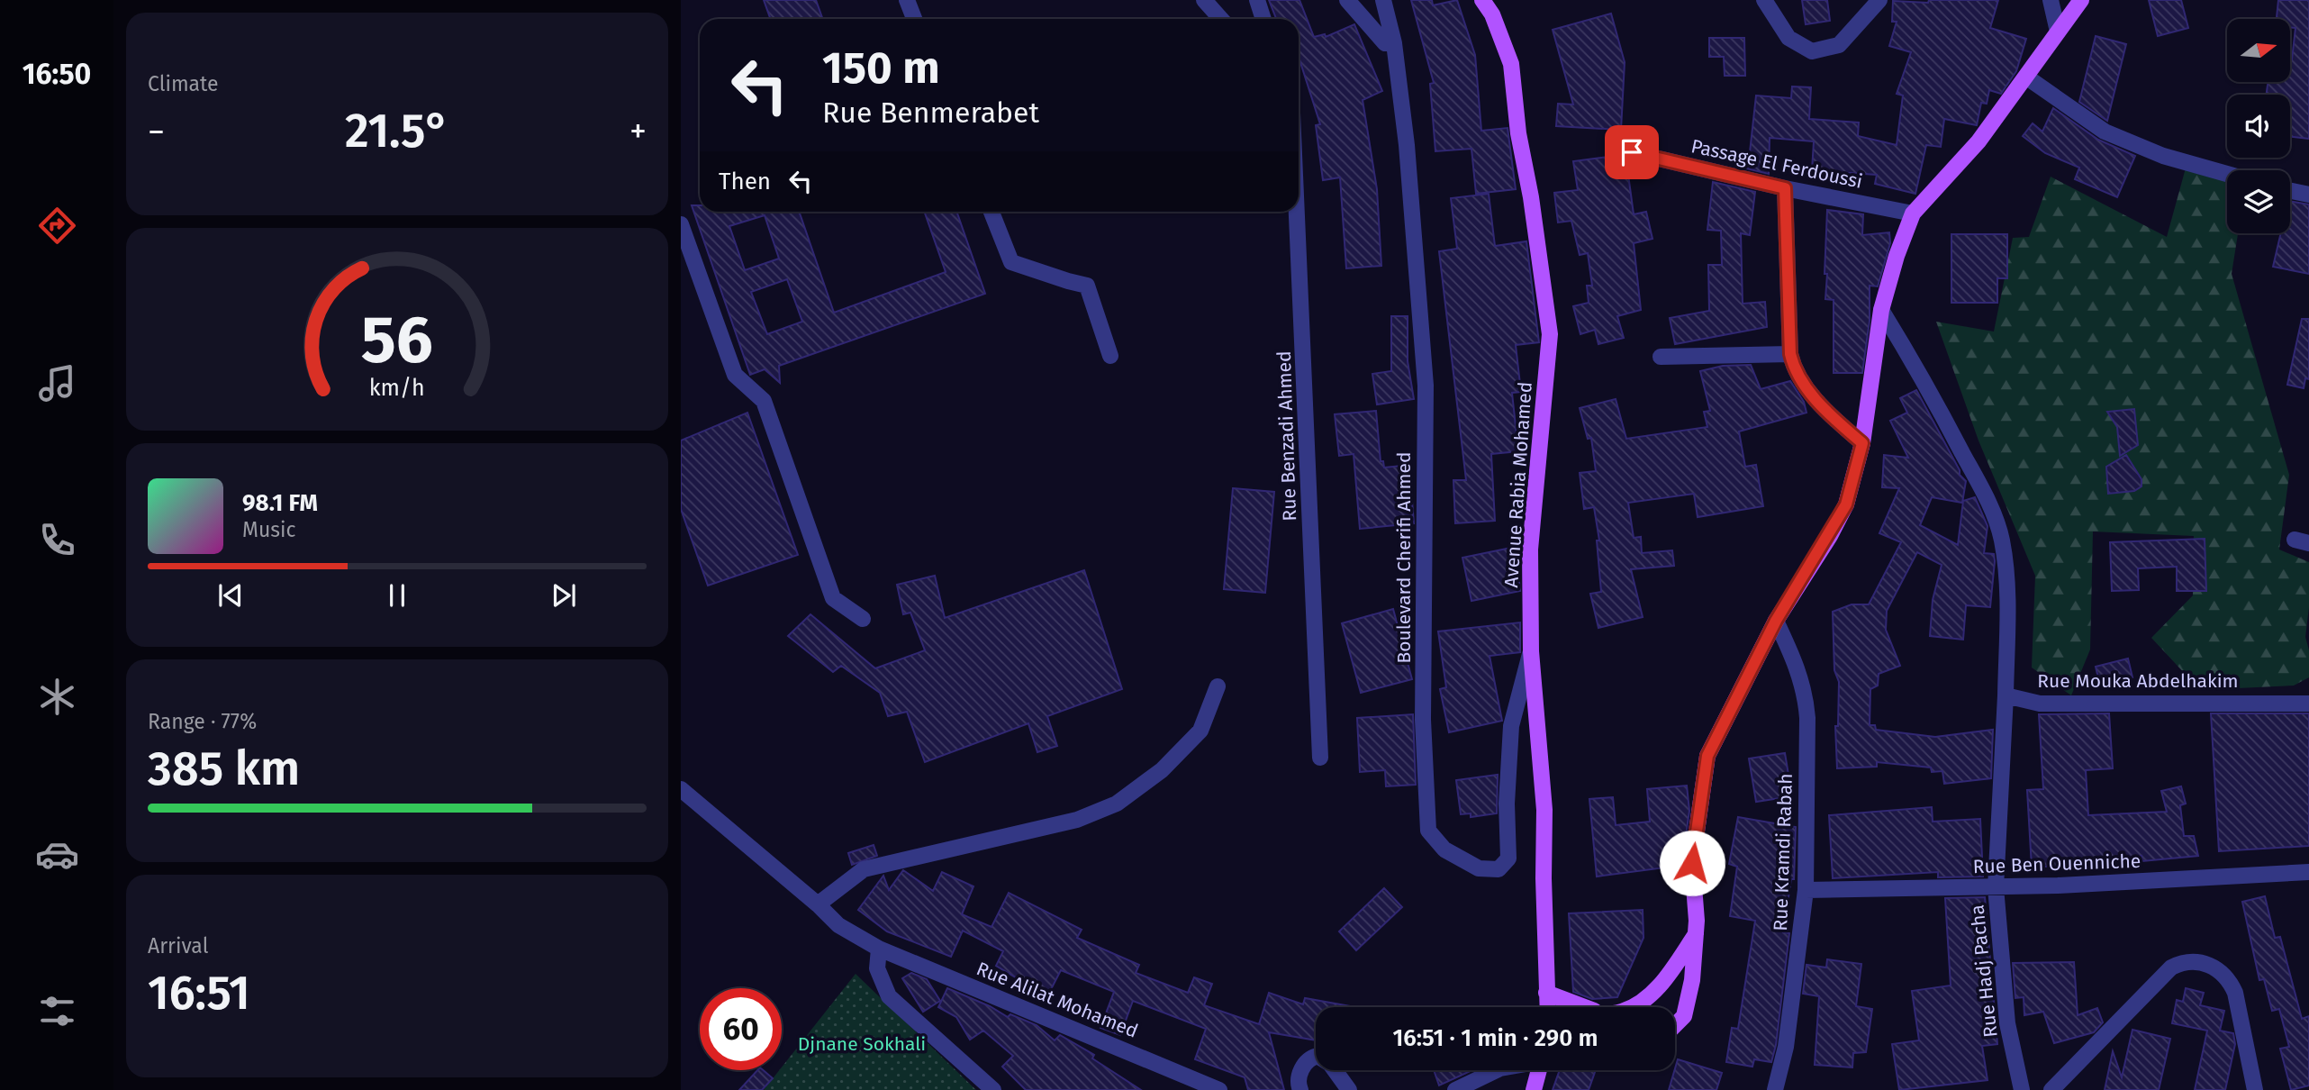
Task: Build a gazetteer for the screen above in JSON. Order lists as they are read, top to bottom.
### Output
{
  "streets": {
    "main road": ["Avenue Rabia Mohamed"],
    "street": [
      "Passage El Ferdoussi",
      "Rue Benzadi Ahmed",
      "Boulevard Cherifi Ahmed",
      "Rue Mouka Abdelhakim",
      "Rue Kramdi Rabah",
      "Rue Ben Ouenniche",
      "Rue Hadj Pacha",
      "Rue Alilat Mohamed"
    ]
  },
  "crossings": [
    ["Avenue Rabia Mohamed", "Boulevard Cherifi Ahmed"],
    ["Rue Mouka Abdelhakim", "Rue Hadj Pacha"],
    ["Rue Kramdi Rabah", "Rue Ben Ouenniche"],
    ["Rue Ben Ouenniche", "Rue Hadj Pacha"]
  ],
  "parks": ["Djnane Sokhali"],
  "north": "right",
  "page": {
    "tabs": "16:50",
    "tile": [
      "Climate",
      ["Range · 77%", "385 km"],
      ["Arrival", "16:51"]
    ],
    "turn": ["150 m", "Rue Benmerabet"],
    "heat": ["−", "21.5°", "+"],
    "then": "Then",
    "song": ["98.1 FM", "Music"],
    "limit": "60",
    "trip": "16:51 · 1 min · 290 m",
    "gauge": ["56", "km/h"]
  }
}
